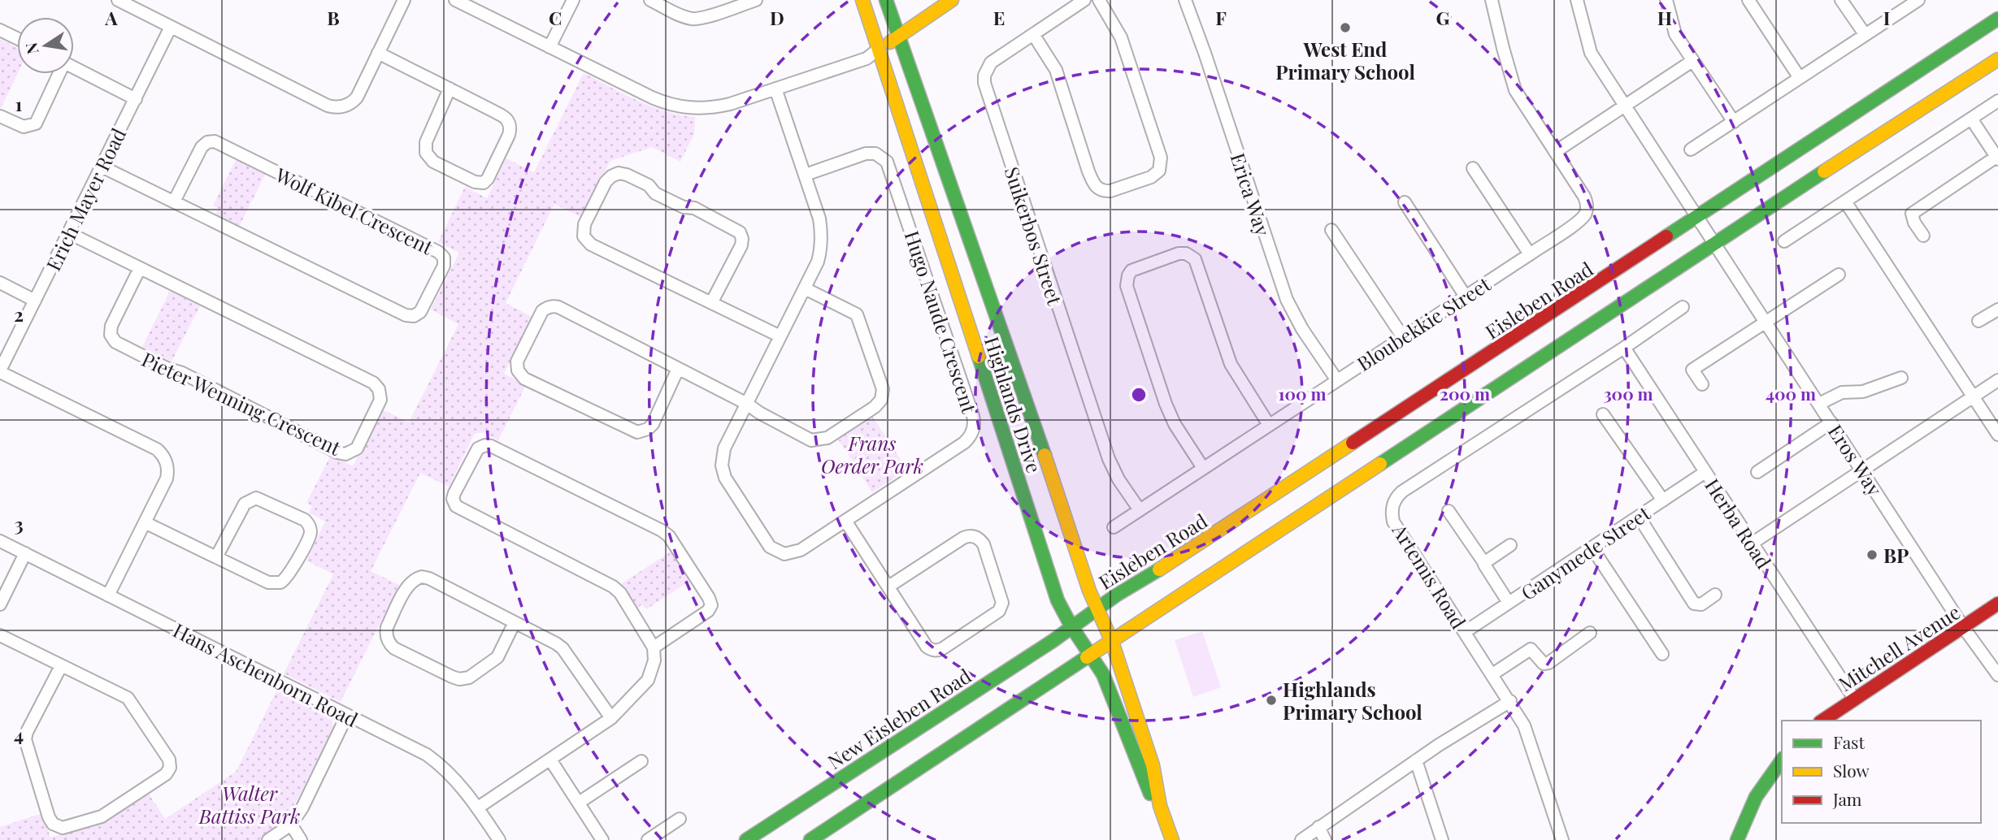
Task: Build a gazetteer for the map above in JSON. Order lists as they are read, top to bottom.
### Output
{
  "streets": {
    "main road": [
      "Eisleben Road",
      "Highlands Drive",
      "Mitchell Avenue",
      "New Eisleben Road"
    ],
    "street": [
      "Erica Way",
      "Erich Mayer Road",
      "Wolf Kibel Crescent",
      "Suikerbos Street",
      "Hugo Naude Crescent",
      "Bloubekkie Street",
      "Pieter Wenning Crescent",
      "Eros Way",
      "Herba Road",
      "Ganymede Street",
      "Artemis Road",
      "Hans Aschenborn Road"
    ]
  },
  "crossings": [
    ["Erica Way", "Bloubekkie Street"],
    ["Erich Mayer Road", "Wolf Kibel Crescent"],
    ["Erich Mayer Road", "Pieter Wenning Crescent"],
    ["Suikerbos Street", "Bloubekkie Street"],
    ["Eisleben Road", "Highlands Drive"],
    ["Eisleben Road", "Eros Way"],
    ["Eisleben Road", "New Eisleben Road"],
    ["Highlands Drive", "New Eisleben Road"],
    ["Eros Way", "Mitchell Avenue"],
    ["Herba Road", "Ganymede Street"],
    ["Herba Road", "Artemis Road"],
    ["Herba Road", "Mitchell Avenue"],
    ["Ganymede Street", "Artemis Road"]
  ],
  "parks": ["Frans Oerder Park", "Walter Battiss Park"],
  "places": ["West End Primary School", "BP", "Highlands Primary School"],
  "legend": ["Fast", "Slow", "Jam"],
  "north": "left",
  "grid": {
    "columns": [
      "A",
      "B",
      "C",
      "D",
      "E",
      "F",
      "G",
      "H",
      "I"
    ],
    "rows": [
      "1",
      "2",
      "3",
      "4"
    ]
  },
  "rings": [
    "100 m",
    "200 m",
    "300 m",
    "400 m"
  ]
}
